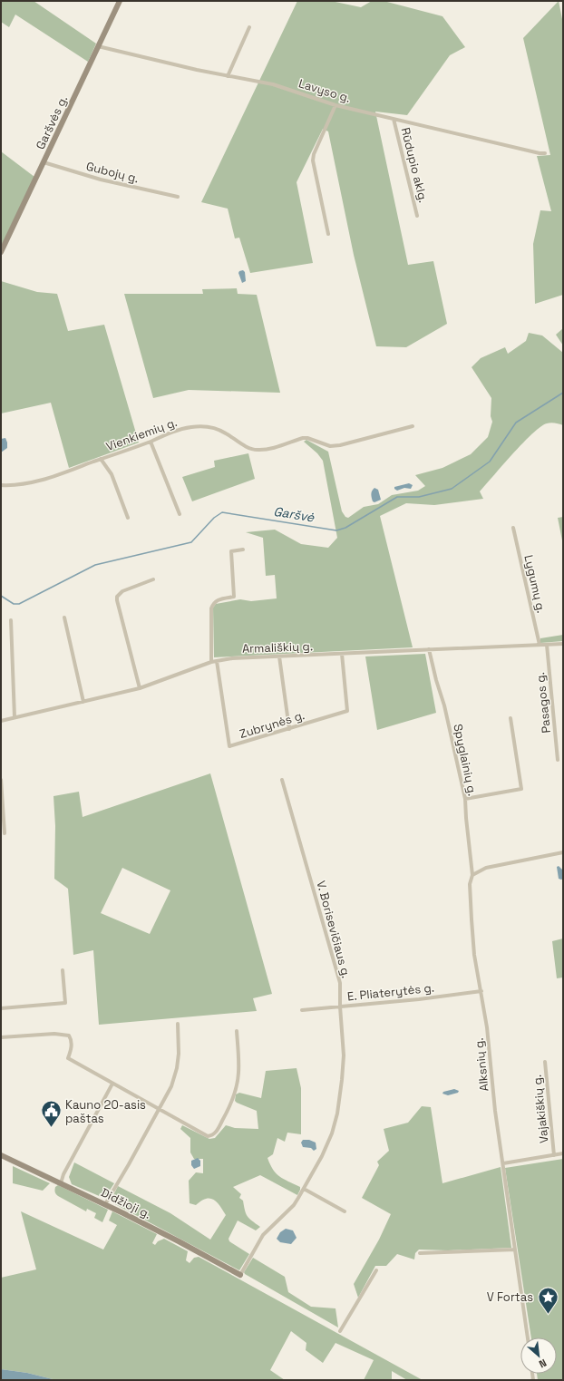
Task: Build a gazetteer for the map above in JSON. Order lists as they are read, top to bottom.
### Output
{
  "streets": {
    "main road": ["Garšvės g.", "Didžioji g."],
    "street": [
      "Lavyso g.",
      "Rūdupio aklg.",
      "Gubojų g.",
      "Vienkiemių g.",
      "Lygumų g.",
      "Armališkių g.",
      "Pasagos g.",
      "Zubrynės g.",
      "Spyglainių g.",
      "V. Borisevičiaus g.",
      "E. Pliaterytės g.",
      "Alksnių g.",
      "Vajakiškių g."
    ]
  },
  "crossings": [
    ["Lavyso g.", "Garšvės g."],
    ["Lavyso g.", "Rūdupio aklg."],
    ["Garšvės g.", "Gubojų g."],
    ["Lygumų g.", "Armališkių g."],
    ["Armališkių g.", "Pasagos g."],
    ["Armališkių g.", "Zubrynės g."],
    ["Armališkių g.", "Spyglainių g."],
    ["Spyglainių g.", "Alksnių g."],
    ["V. Borisevičiaus g.", "E. Pliaterytės g."],
    ["V. Borisevičiaus g.", "Didžioji g."],
    ["E. Pliaterytės g.", "Alksnių g."]
  ],
  "water": ["Garšvė"],
  "places": {
    "public building": ["Kauno 20-asis paštas"],
    "place": ["V Fortas"]
  },
  "north": "bottom right"
}
